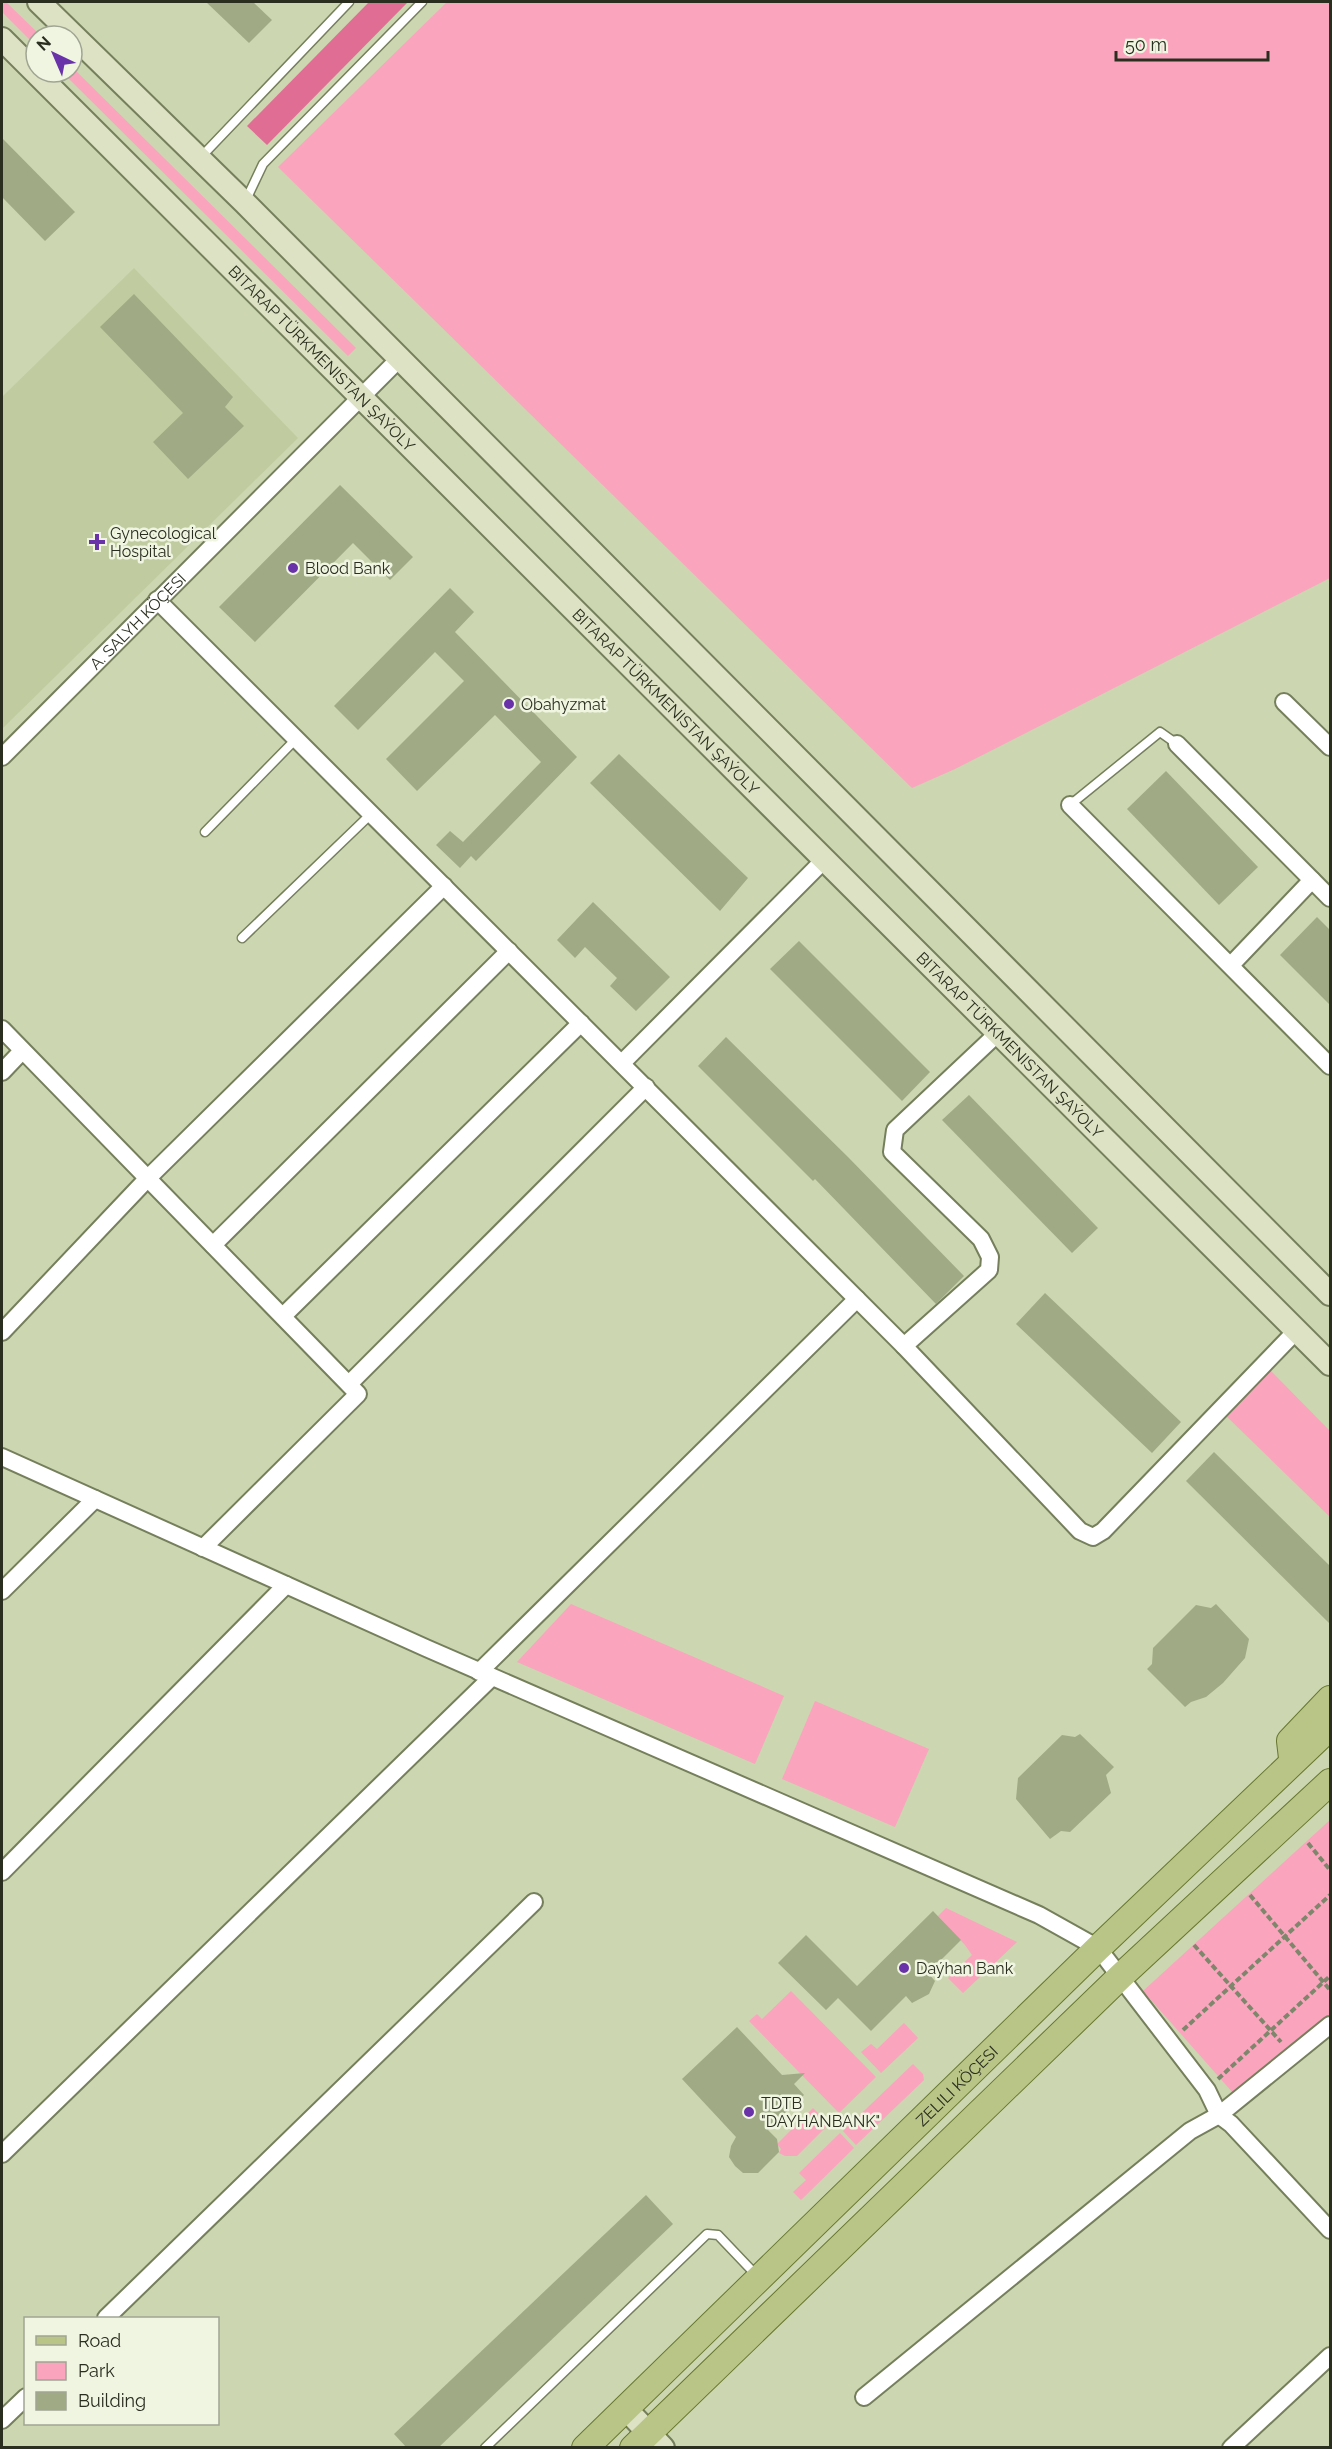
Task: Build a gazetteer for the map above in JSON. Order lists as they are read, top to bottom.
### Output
{
  "streets": {
    "main road": ["BITARAP TÜRKMENISTAN ŞAÝOLY", "ZELILI KÖÇESI"],
    "street": ["A. SALYH KÖÇESI"]
  },
  "crossings": [
    ["BITARAP TÜRKMENISTAN ŞAÝOLY", "A. SALYH KÖÇESI"]
  ],
  "places": {
    "health": ["Gynecological Hospital"],
    "other": [
      "Blood Bank",
      "Obahyzmat",
      "Daýhan Bank",
      "TDTB \"DAYHANBANK\""
    ]
  },
  "legend": ["Road", "Park", "Building"],
  "scale_bar": "50 m",
  "north": "top left"
}
